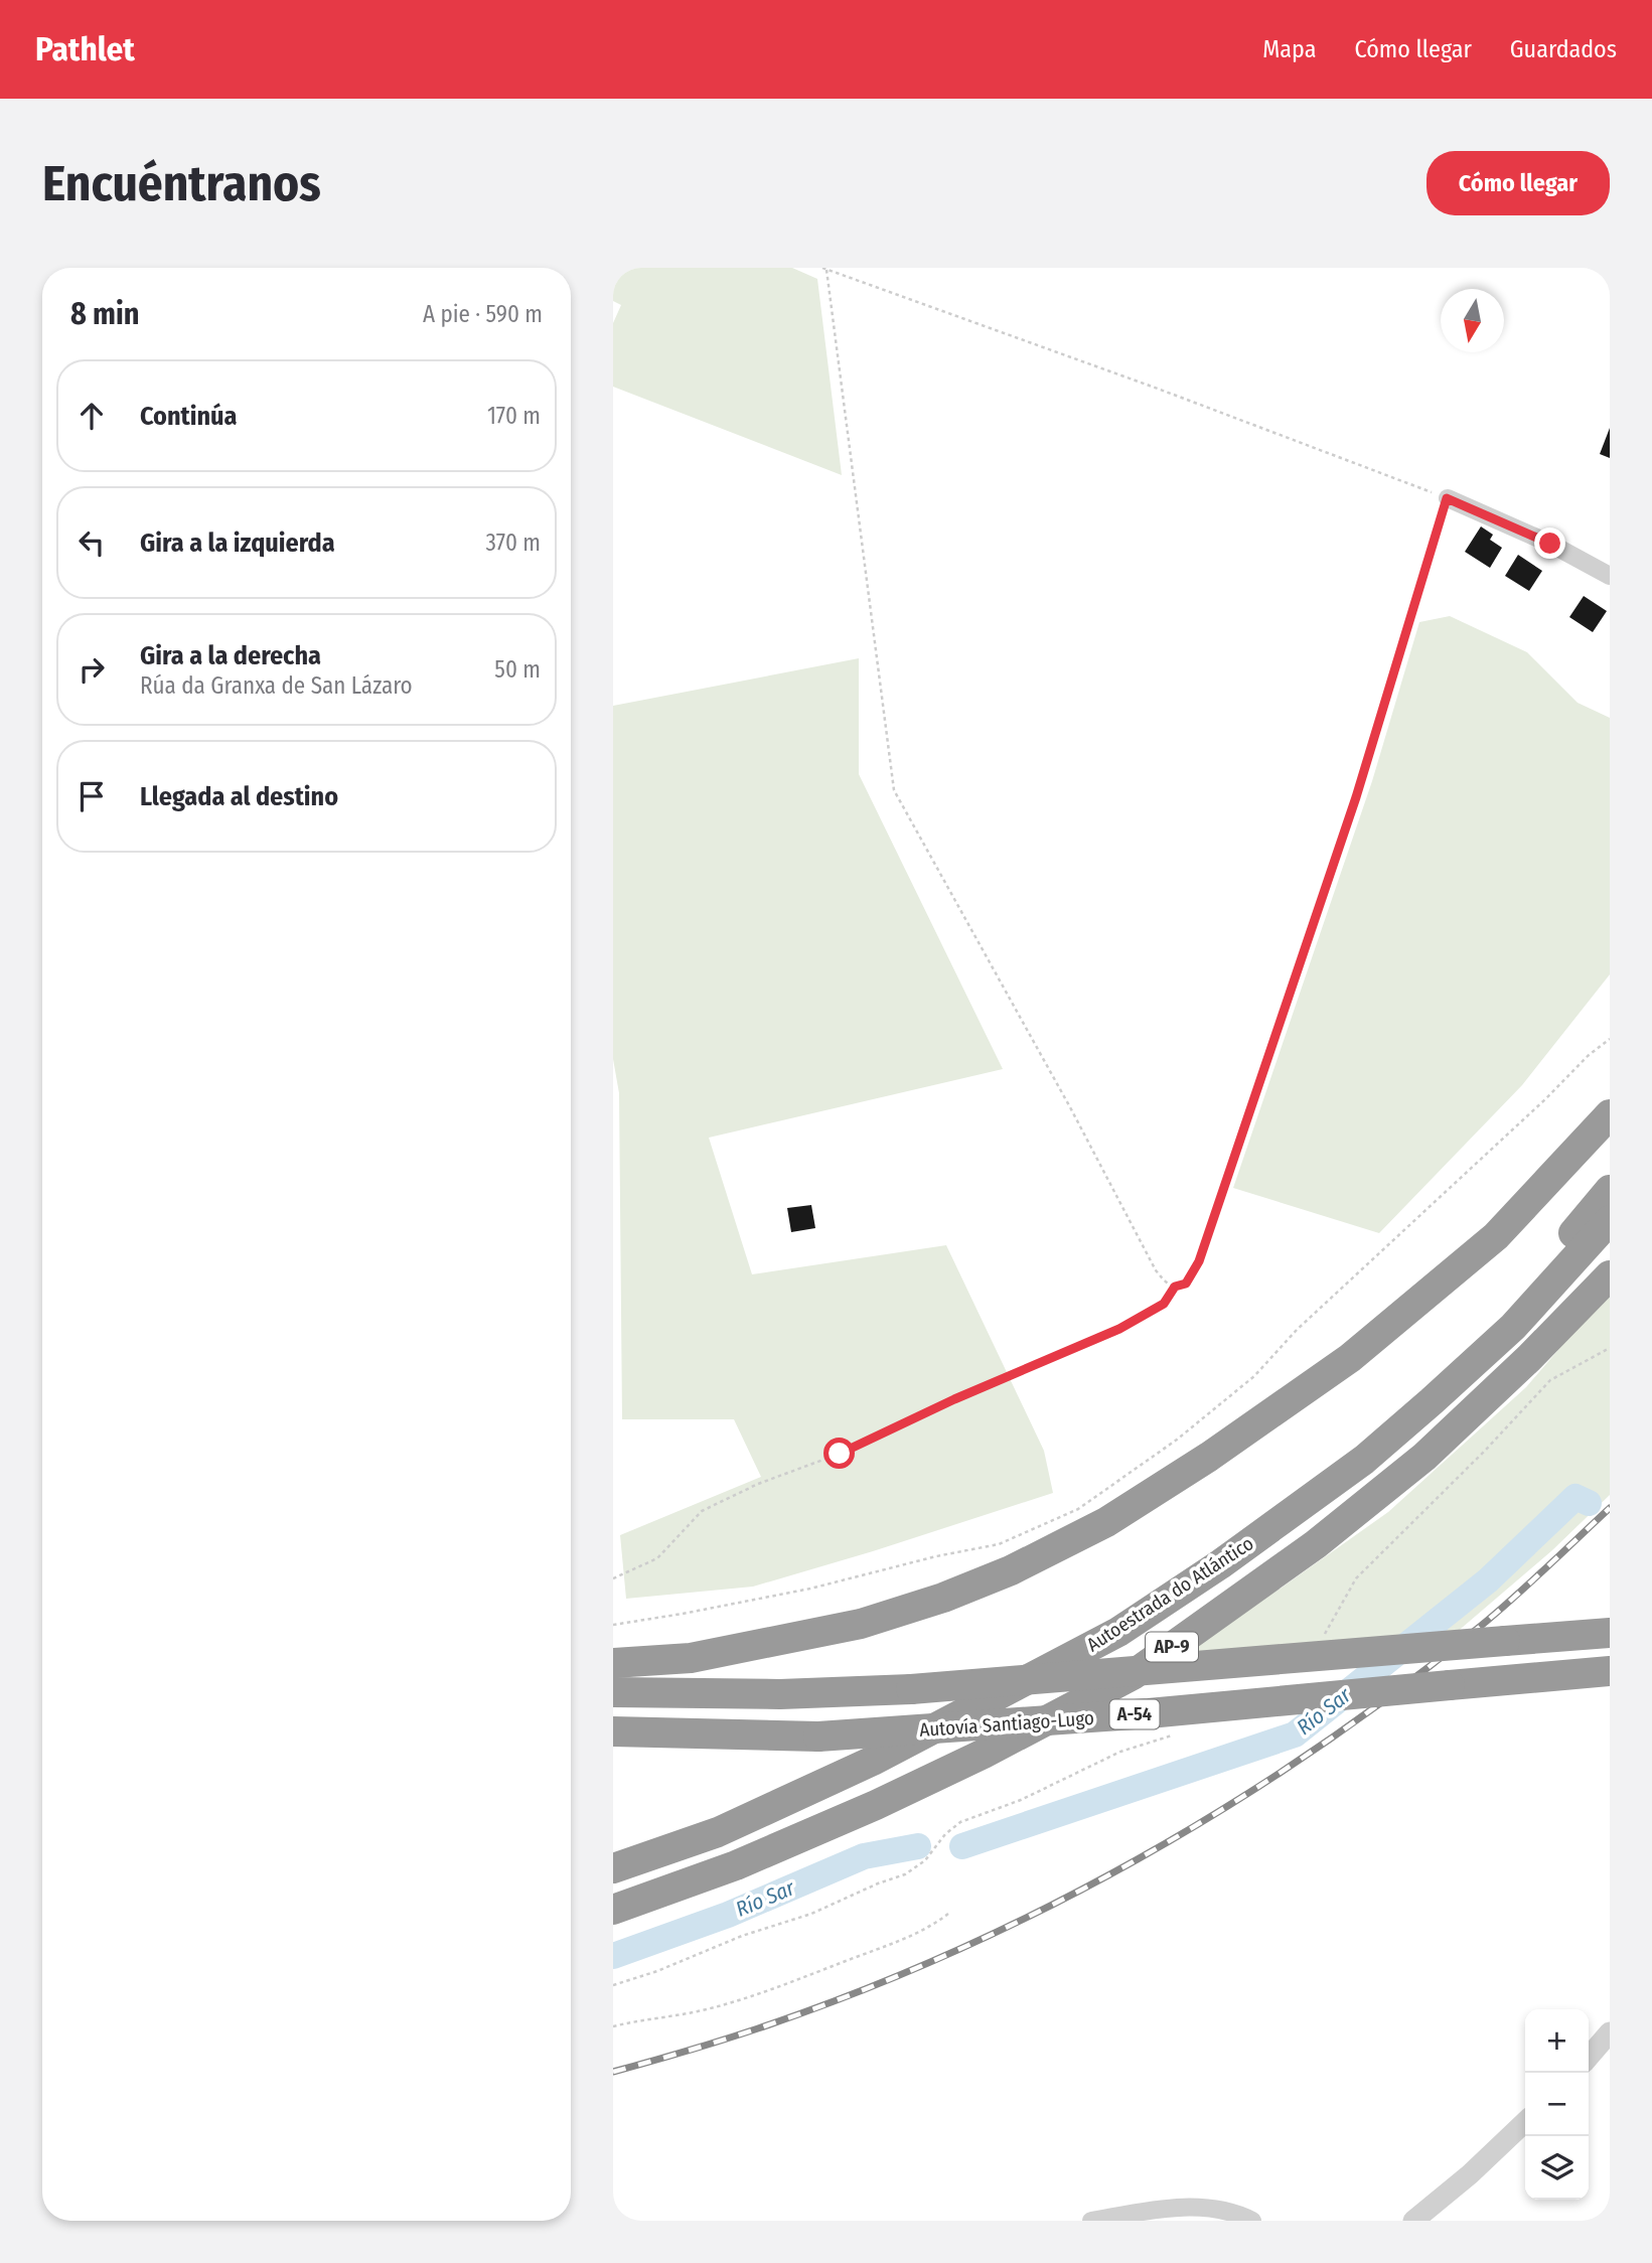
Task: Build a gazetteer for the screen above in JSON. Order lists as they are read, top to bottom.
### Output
{
  "streets": {
    "highway": [
      "Autoestrada do Atlántico",
      "AP-9",
      "A-54",
      "Autovía Santiago-Lugo"
    ]
  },
  "water": ["Río Sar"],
  "north": "bottom",
  "page": {
    "header": "Pathlet",
    "nav": ["Mapa", "Cómo llegar", "Guardados"],
    "buttons": "Cómo llegar",
    "title": "Encuéntranos",
    "heading": ["8 min", "A pie · 590 m"],
    "list": [
      ["Continúa", "170 m"],
      ["Gira a la izquierda", "370 m"],
      ["Gira a la derecha", "Rúa da Granxa de San Lázaro", "50 m"],
      "Llegada al destino"
    ],
    "map_buttons": ["+", "−"]
  }
}
